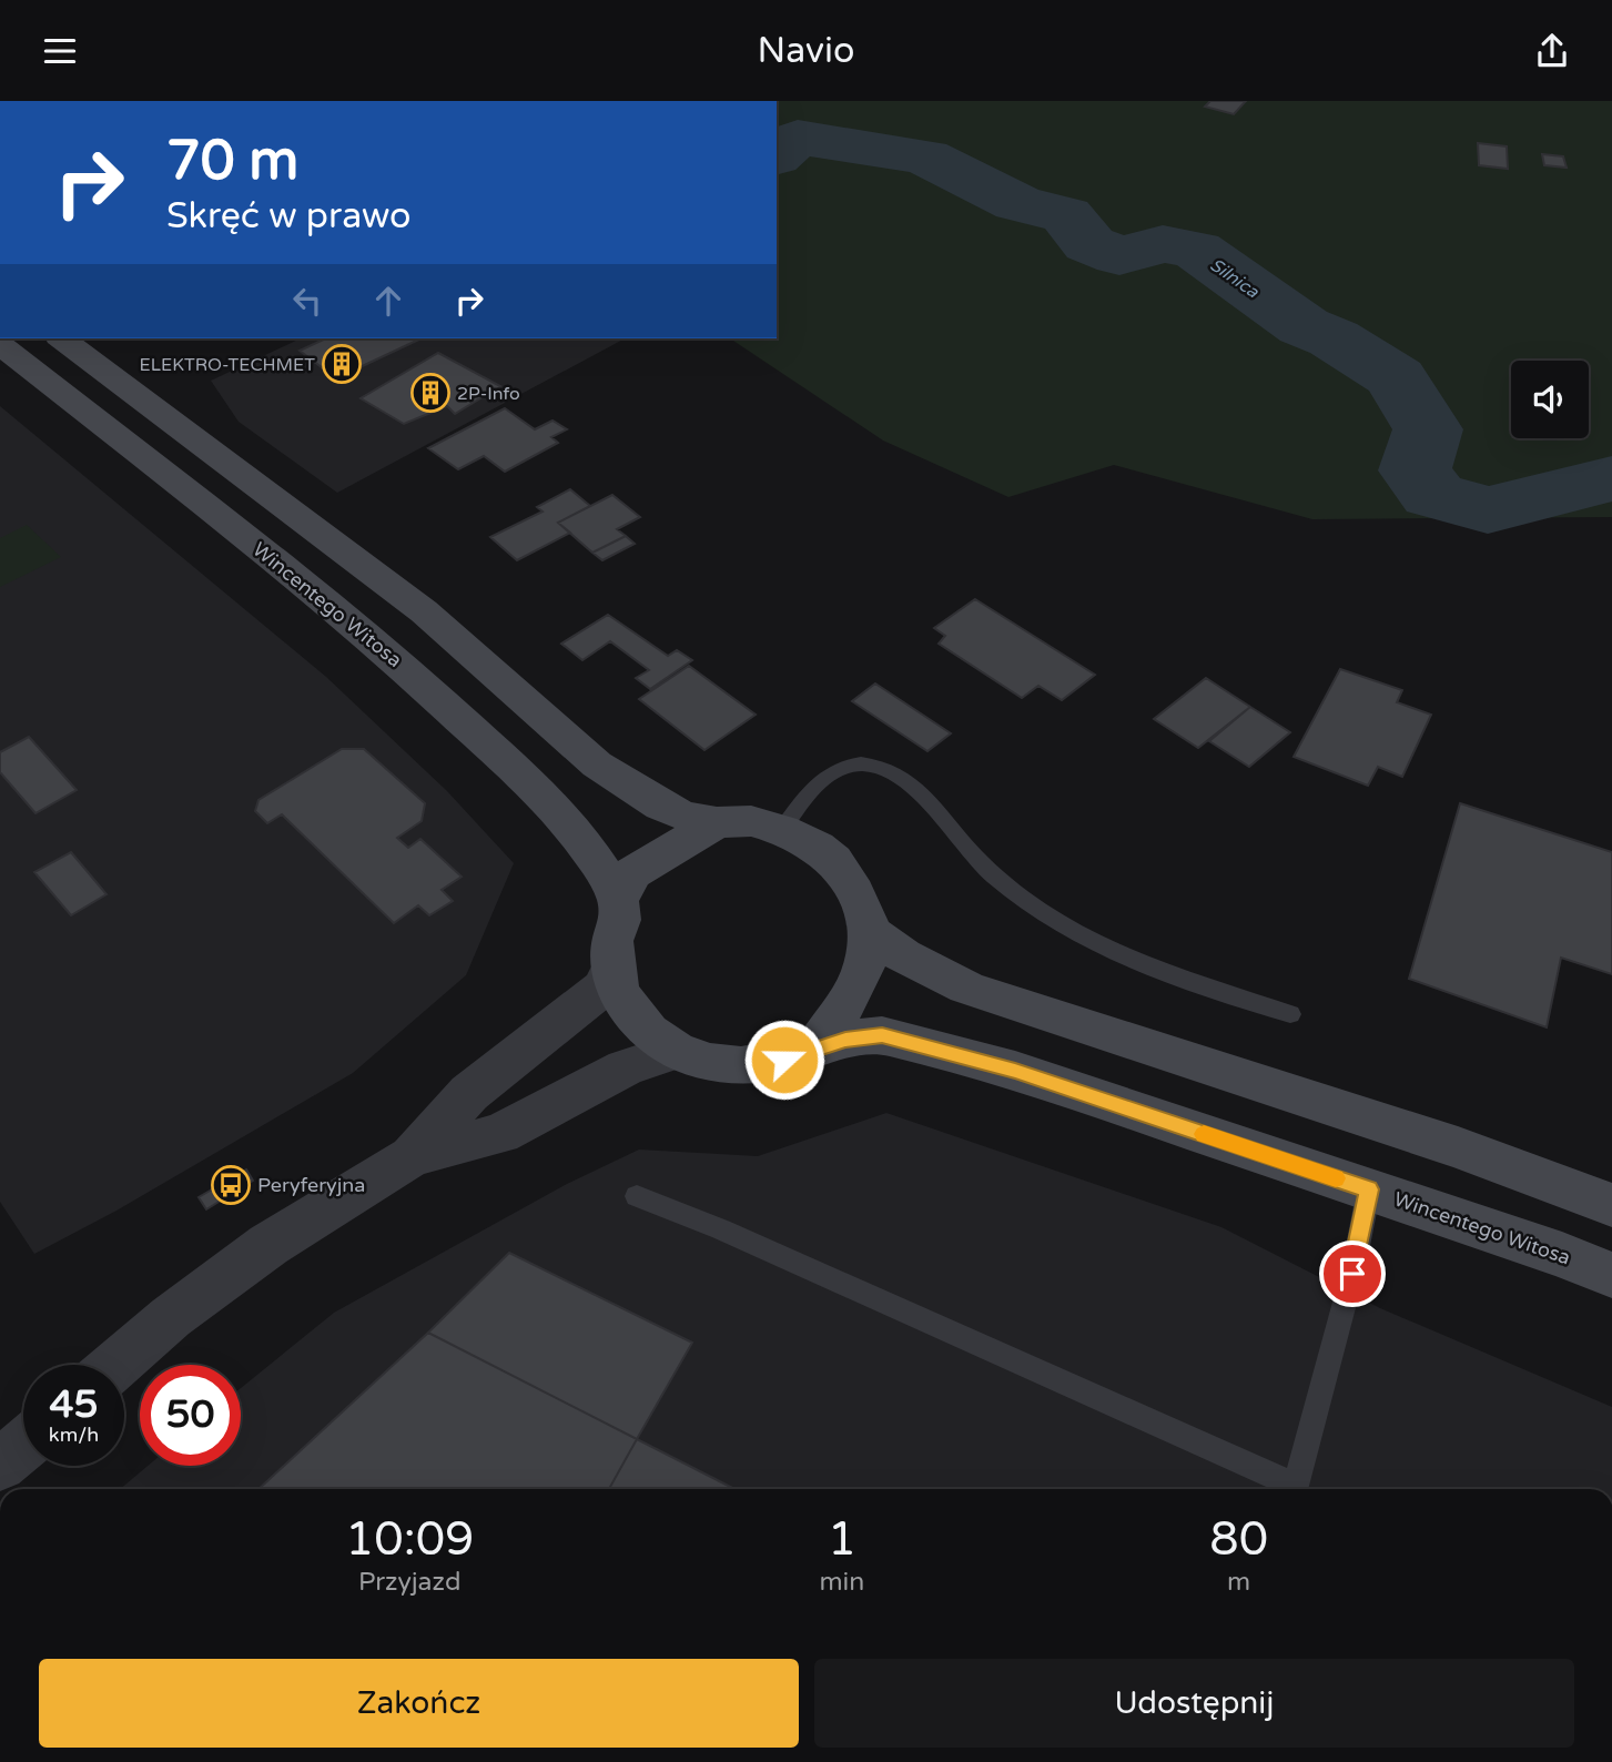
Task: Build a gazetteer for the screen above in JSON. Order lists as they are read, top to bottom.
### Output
{
  "streets": {
    "main road": ["Wincentego Witosa"]
  },
  "water": ["Silnica"],
  "places": {
    "building": ["ELEKTRO-TECHMET", "2P-Info"],
    "bus stop": ["Peryferyjna"]
  },
  "page": {
    "header": "Navio",
    "turn": ["70 m", "Skręć w prawo"],
    "speed": "45 km/h",
    "limit": "50",
    "eta": [
      "10:09",
      "Przyjazd",
      "1",
      "min",
      "80",
      "m"
    ],
    "buttons": ["Zakończ", "Udostępnij"]
  }
}
